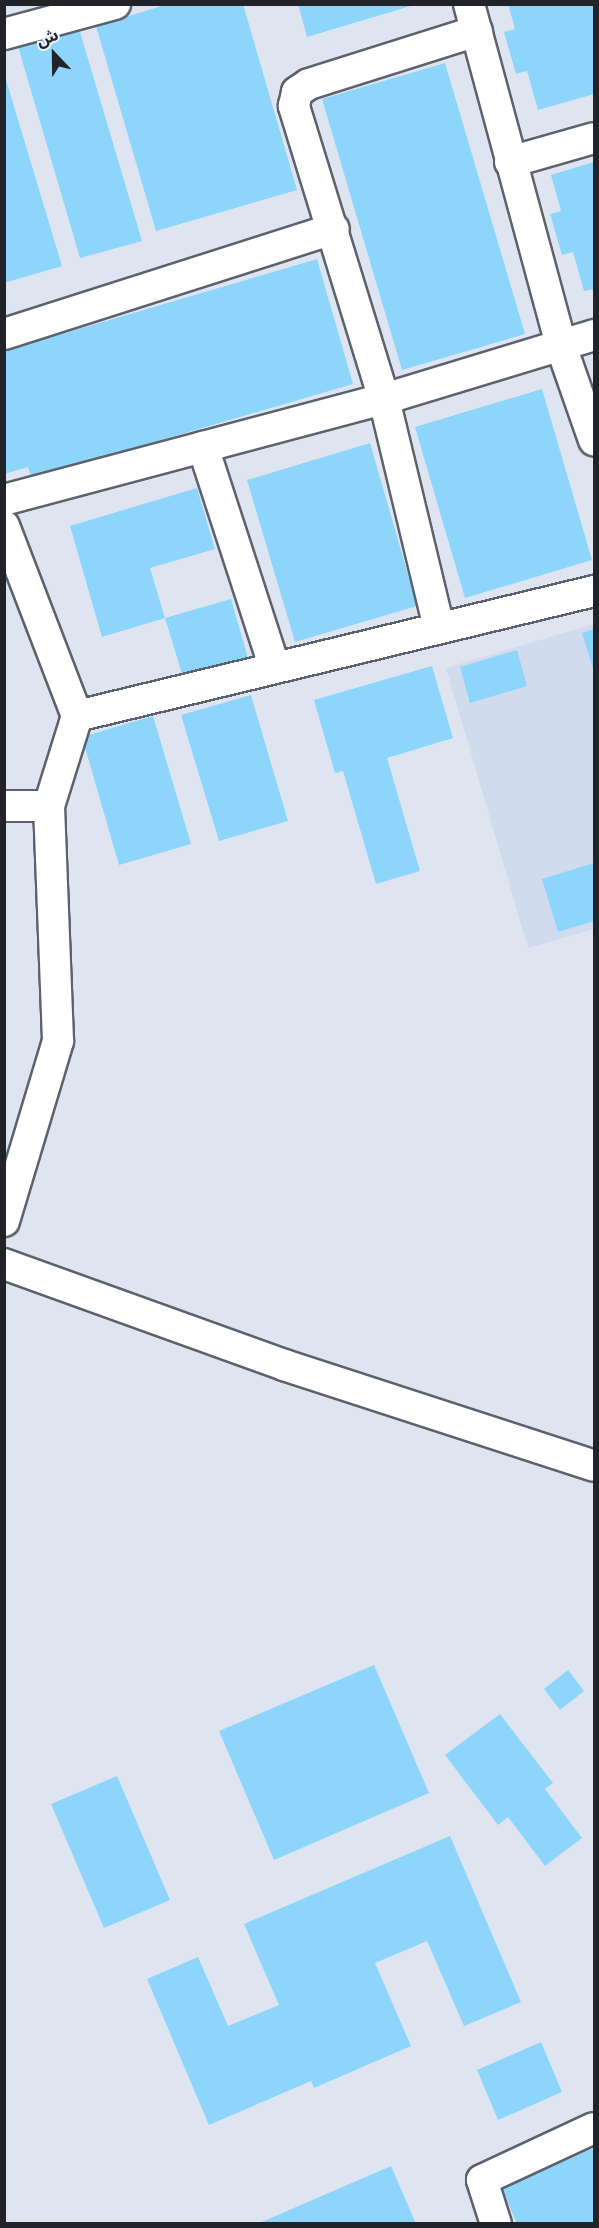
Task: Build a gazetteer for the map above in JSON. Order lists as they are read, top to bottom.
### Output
{
  "north": "top"
}
